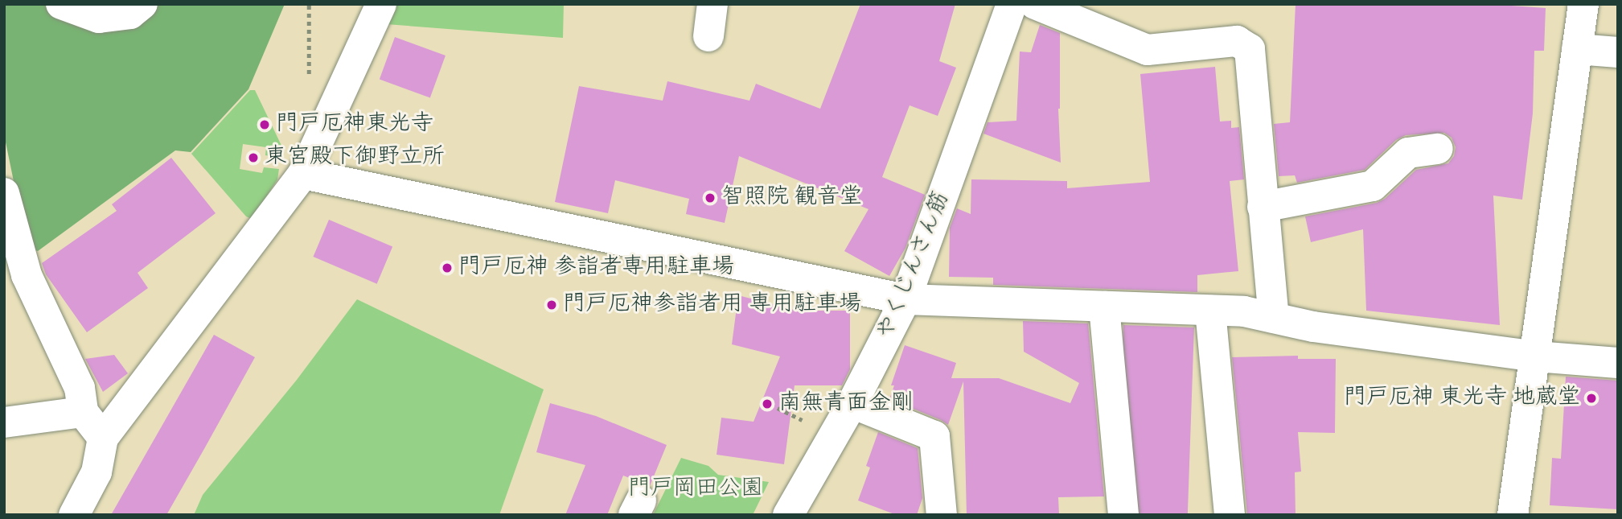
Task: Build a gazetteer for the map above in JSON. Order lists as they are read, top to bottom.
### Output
{
  "streets": {
    "street": ["やくじんさん筋"]
  },
  "parks": ["門戸岡田公園"],
  "places": [
    "門戸厄神東光寺",
    "東宮殿下御野立所",
    "智照院 観音堂",
    "門戸厄神 参詣者専用駐車場",
    "門戸厄神参詣者用 専用駐車場",
    "門戸厄神 東光寺 地蔵堂",
    "南無青面金剛"
  ]
}
